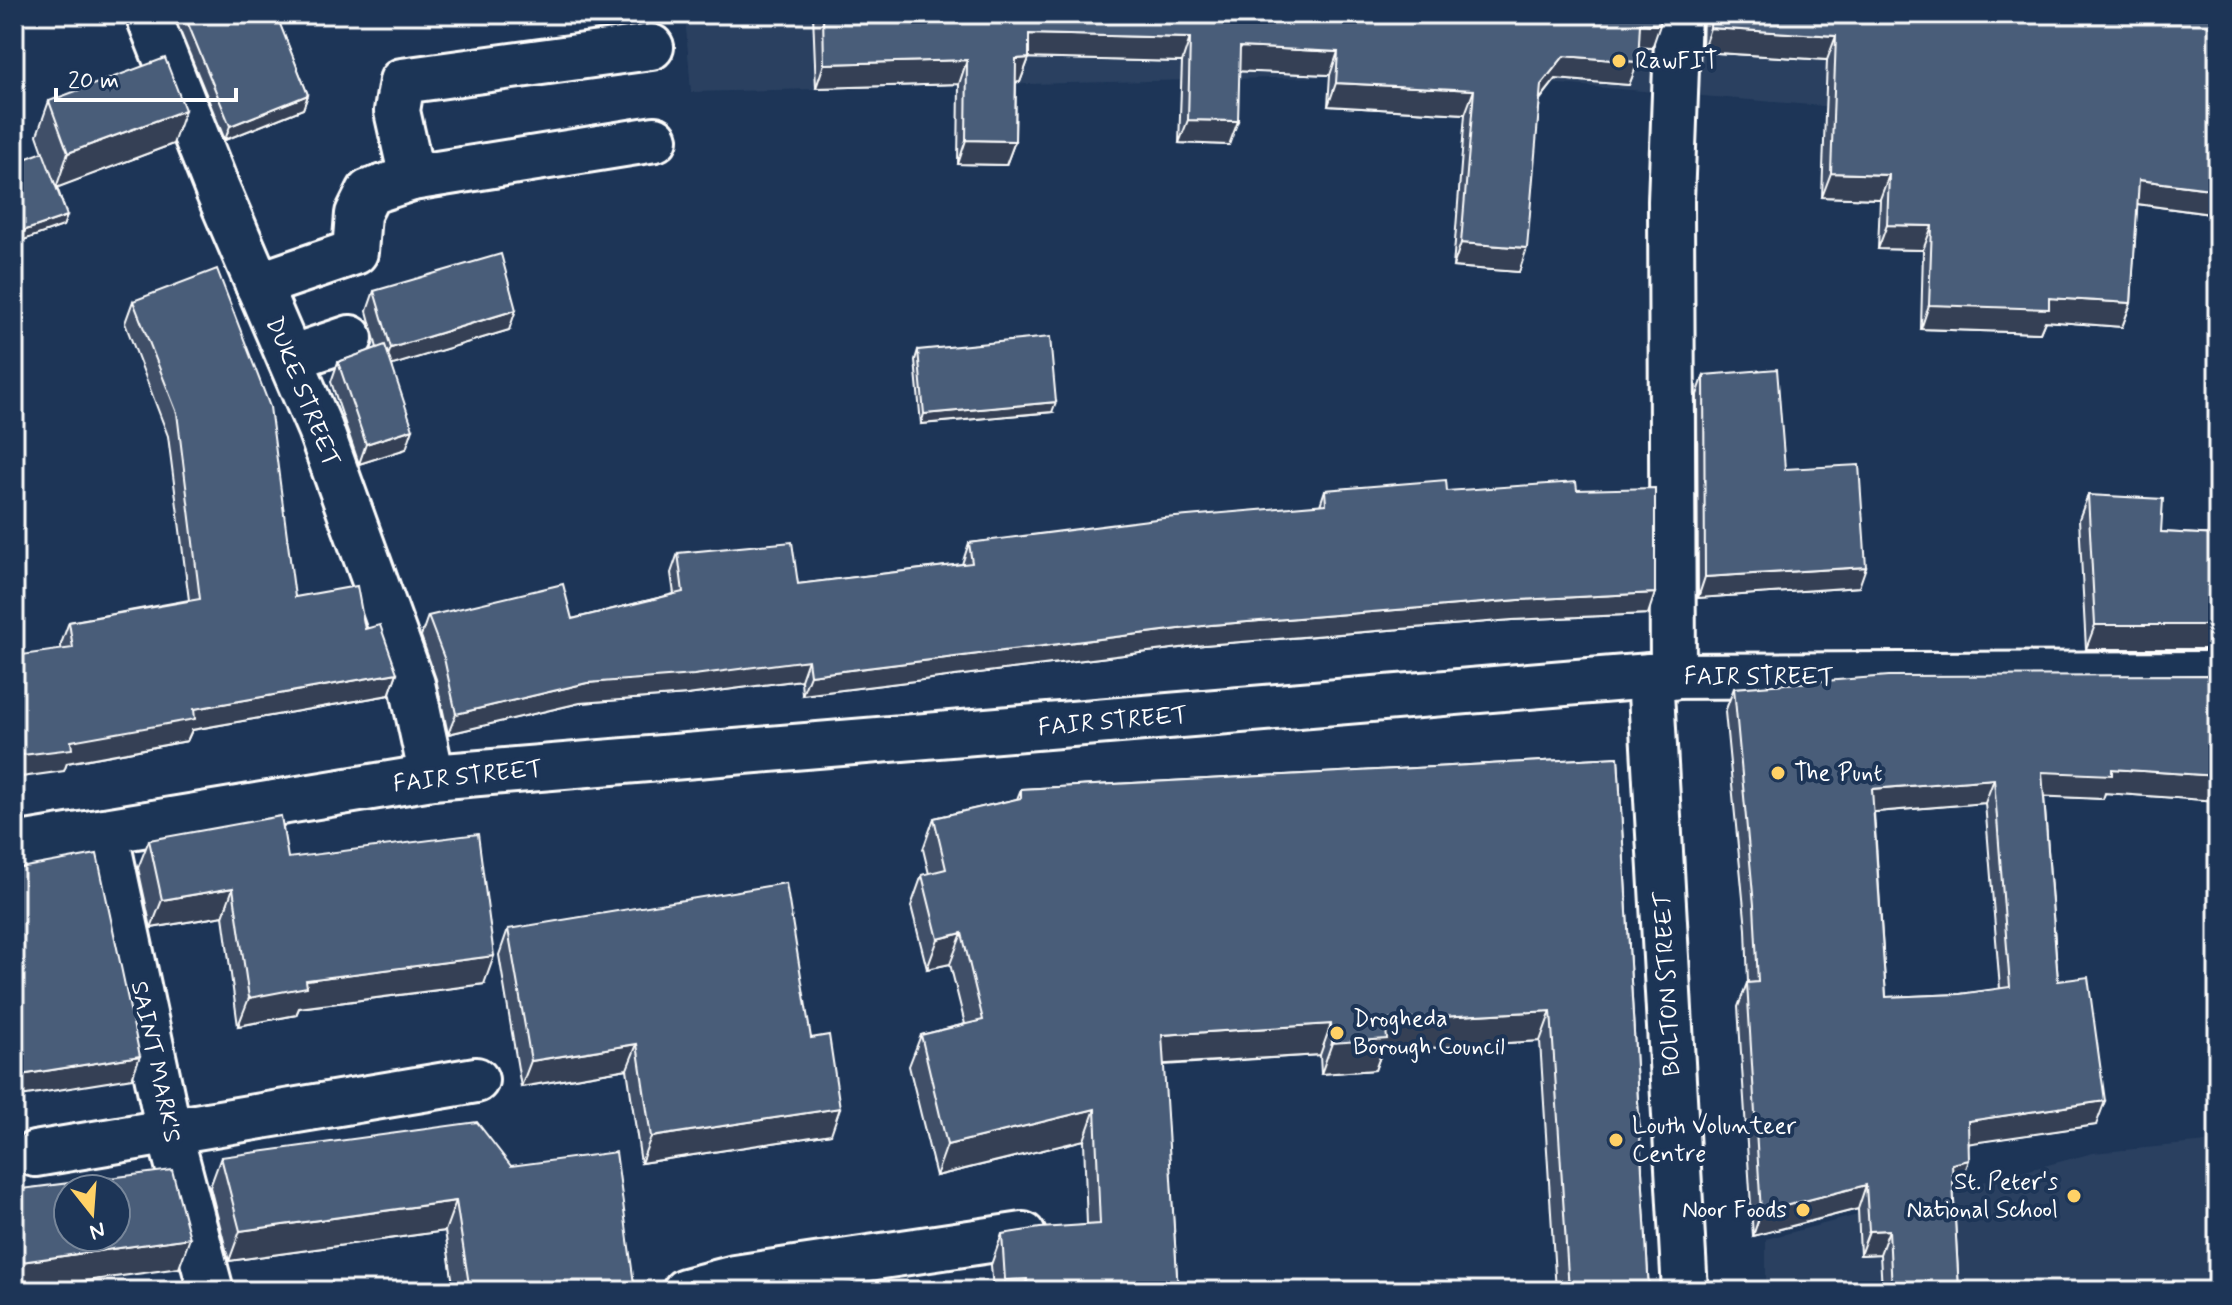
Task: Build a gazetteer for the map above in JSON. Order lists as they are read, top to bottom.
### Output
{
  "streets": {
    "street": [
      "DUKE STREET",
      "FAIR STREET",
      "BOLTON STREET",
      "SAINT MARK'S"
    ]
  },
  "crossings": [
    ["DUKE STREET", "FAIR STREET"],
    ["FAIR STREET", "BOLTON STREET"],
    ["FAIR STREET", "SAINT MARK'S"]
  ],
  "places": [
    "RawFIT",
    "The Punt",
    "Drogheda Borough Council",
    "Louth Volunteer Centre",
    "St. Peter's National School",
    "Noor Foods"
  ],
  "scale_bar": "20 m",
  "north": "bottom"
}
